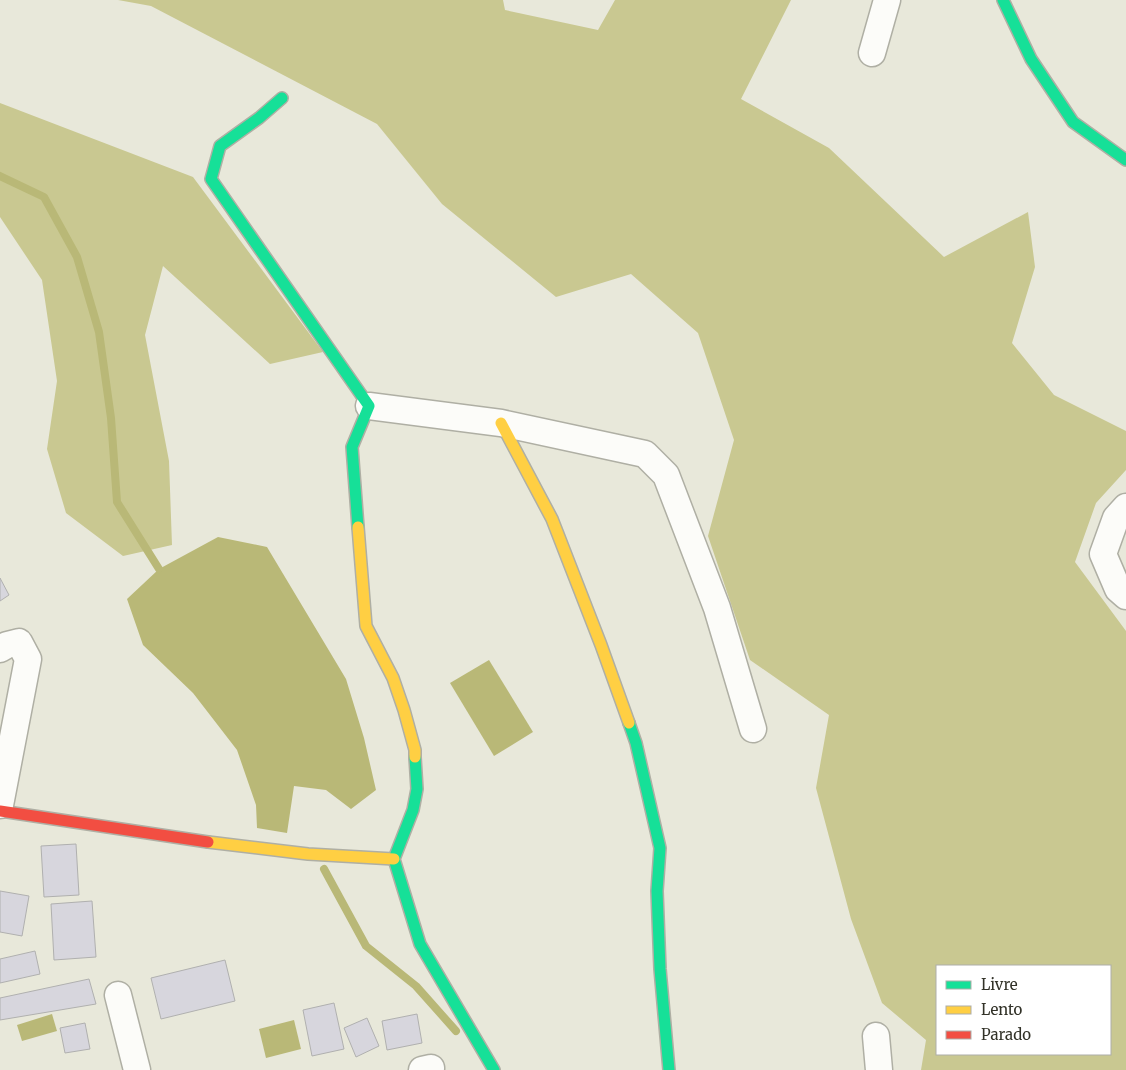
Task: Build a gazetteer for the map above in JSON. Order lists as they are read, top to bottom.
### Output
{
  "legend": ["Livre", "Lento", "Parado"]
}
